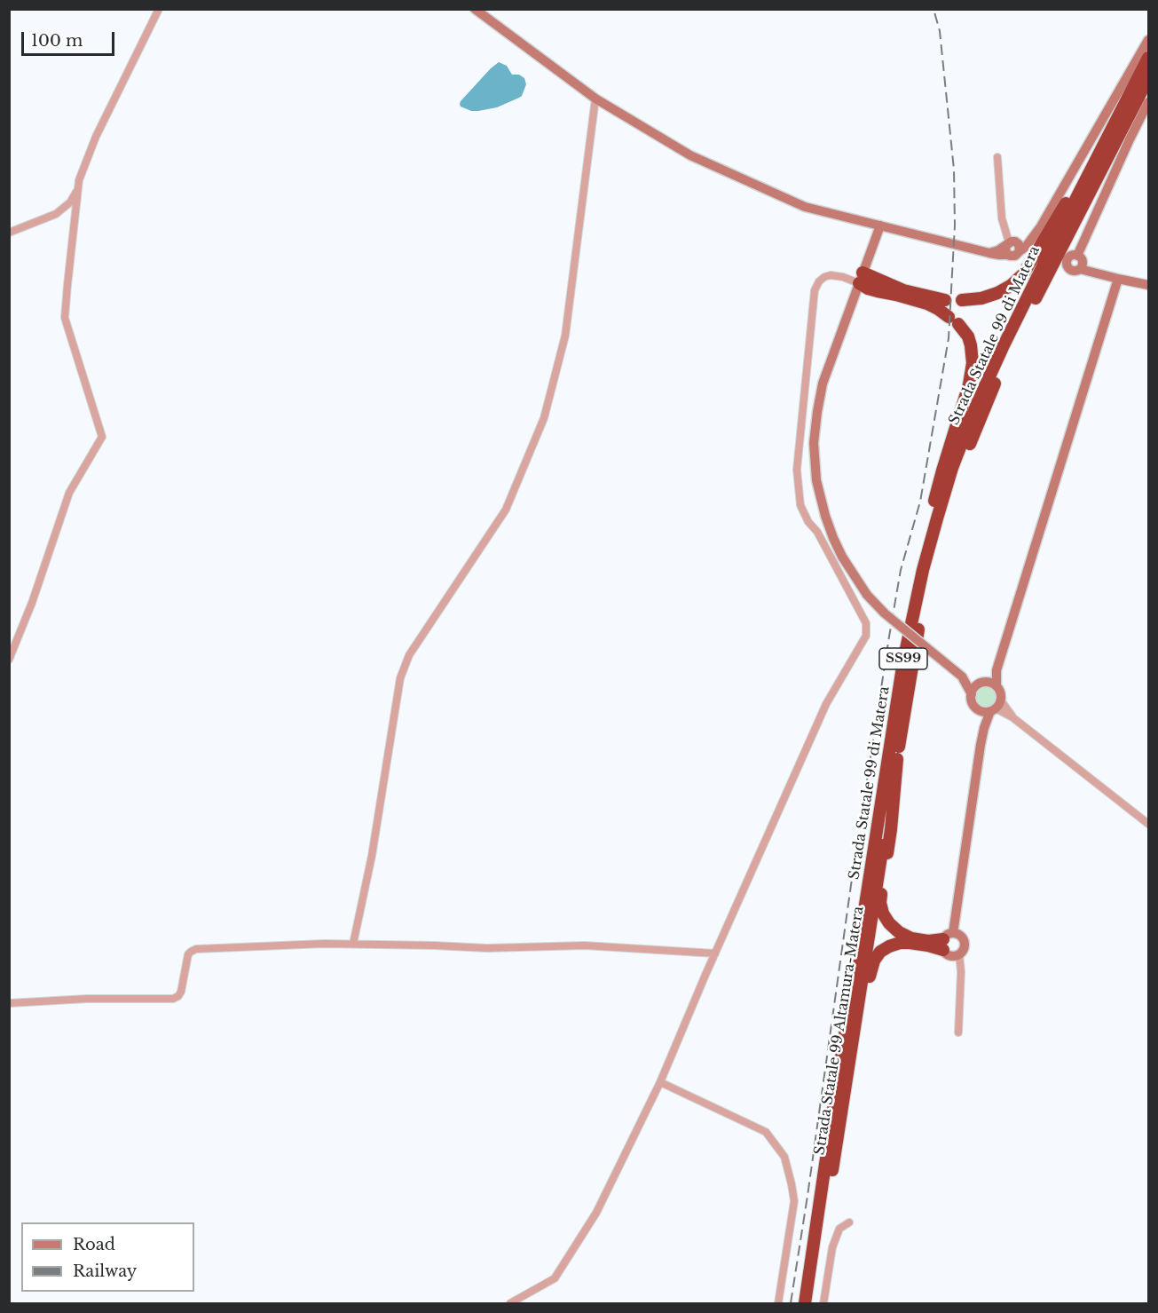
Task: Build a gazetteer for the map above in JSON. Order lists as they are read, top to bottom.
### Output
{
  "streets": {
    "highway": ["Strada Statale 99 di Matera", "SS99", "Strada Statale 99 Altamura-Matera"]
  },
  "legend": ["Road", "Railway"],
  "scale_bar": "100 m"
}
